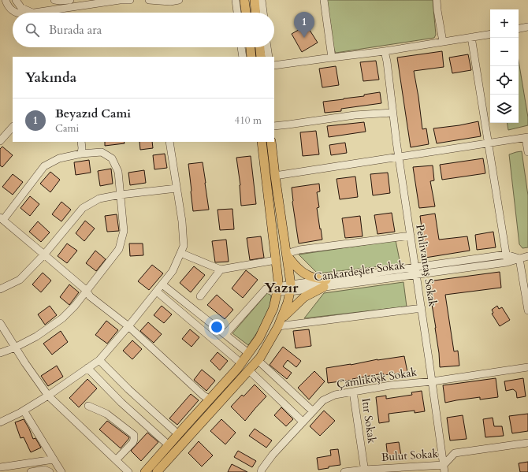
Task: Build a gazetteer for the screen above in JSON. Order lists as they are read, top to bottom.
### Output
{
  "streets": {
    "street": [
      "Pehlivantaş Sokak",
      "Cankardeşler Sokak",
      "Çamlıköşk Sokak",
      "Itır Sokak",
      "Bulut Sokak"
    ]
  },
  "crossings": [
    ["Pehlivantaş Sokak", "Cankardeşler Sokak"],
    ["Pehlivantaş Sokak", "Çamlıköşk Sokak"],
    ["Pehlivantaş Sokak", "Bulut Sokak"],
    ["Çamlıköşk Sokak", "Itır Sokak"],
    ["Itır Sokak", "Bulut Sokak"]
  ],
  "districts": ["Yazır"],
  "page": {
    "map_buttons": ["+", "−"],
    "pins": "1",
    "search": "Burada ara",
    "heading": "Yakında",
    "list": [
      {
        "mark": "1",
        "name": "Beyazıd Cami",
        "note": "Cami",
        "value": "410 m"
      }
    ]
  }
}
